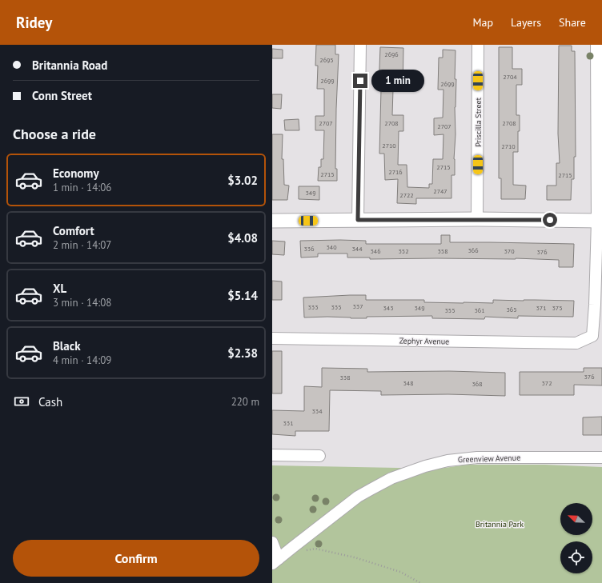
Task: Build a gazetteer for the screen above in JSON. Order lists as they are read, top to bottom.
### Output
{
  "streets": {
    "street": ["Priscilla Street", "Zephyr Avenue", "Greenview Avenue"]
  },
  "parks": ["Britannia Park"],
  "house_numbers": [
    "2696",
    "2695",
    "2704",
    "2699",
    "2699",
    "2707",
    "2708",
    "2708",
    "2707",
    "2710",
    "2710",
    "2715",
    "2716",
    "2715",
    "2715",
    "2747",
    "349",
    "2722",
    "340",
    "336",
    "344",
    "366",
    "346",
    "352",
    "358",
    "370",
    "376",
    "337",
    "333",
    "335",
    "343",
    "349",
    "371",
    "375",
    "365",
    "355",
    "361",
    "376",
    "338",
    "348",
    "372",
    "368",
    "334",
    "331"
  ],
  "north": "top left",
  "page": {
    "header": "Ridey",
    "nav": ["Map", "Layers", "Share"],
    "banner": ["Britannia Road", "Conn Street"],
    "bubble": "1 min",
    "heading": "Choose a ride",
    "list": [
      {
        "name": "Economy",
        "note": "1 min · 14:06",
        "value": "$3.02"
      },
      {
        "name": "Comfort",
        "note": "2 min · 14:07",
        "value": "$4.08"
      },
      {
        "name": "XL",
        "note": "3 min · 14:08",
        "value": "$5.14"
      },
      {
        "name": "Black",
        "note": "4 min · 14:09",
        "value": "$2.38"
      }
    ],
    "pay": ["Cash", "220 m"],
    "buttons": "Confirm"
  }
}
